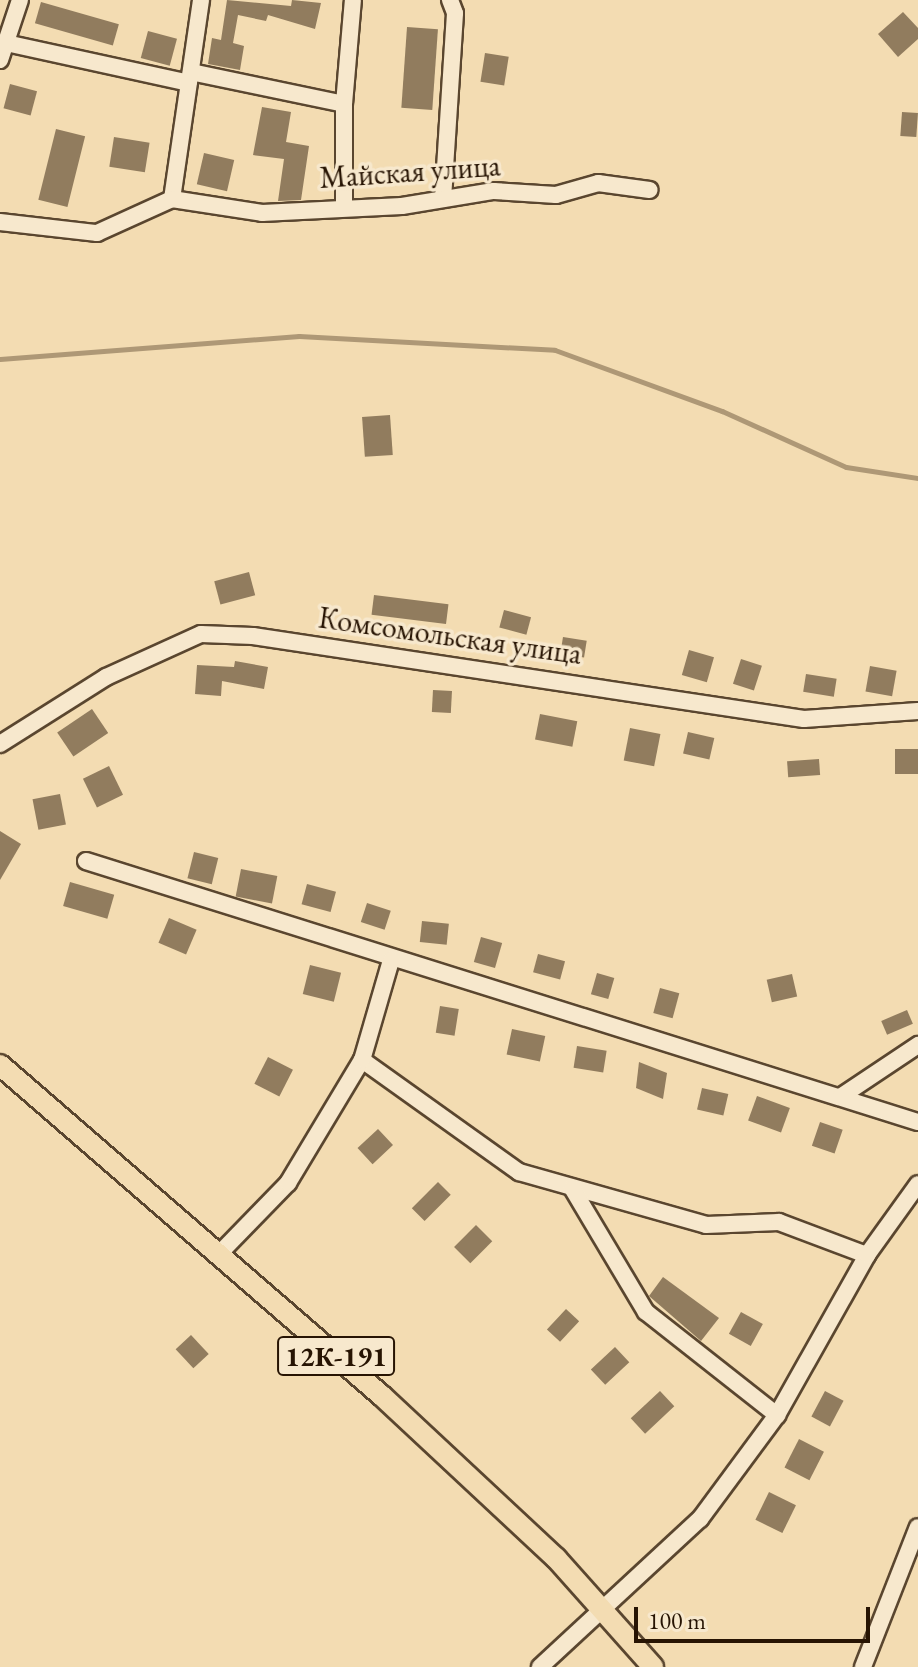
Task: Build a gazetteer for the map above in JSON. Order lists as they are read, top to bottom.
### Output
{
  "streets": {
    "main road": ["12К-191"],
    "street": ["Майская улица", "Комсомольская улица"]
  },
  "scale_bar": "100 m"
}
